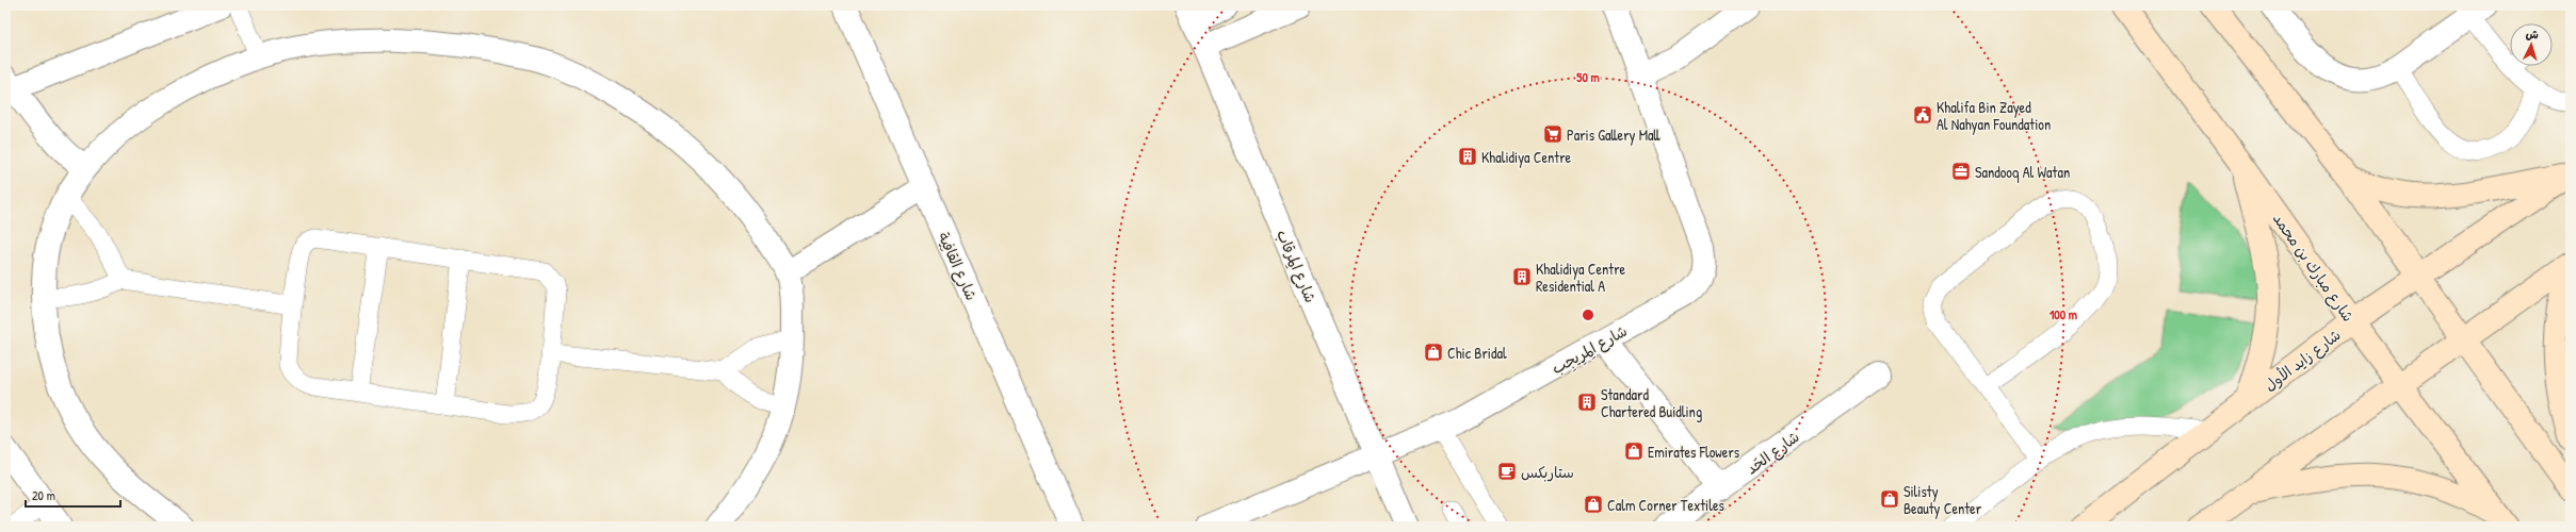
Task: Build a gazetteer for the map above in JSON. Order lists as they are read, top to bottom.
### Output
{
  "streets": {
    "main road": ["شارع مبارك بن محمد", "شارع زايد الأول"],
    "street": [
      "شارع القافِية",
      "شارع المِرقاب",
      "شارع المِرِيجِب",
      "شارع الحَد"
    ]
  },
  "crossings": [
    ["شارع المِرقاب", "شارع المِرِيجِب"],
    ["شارع مبارك بن محمد", "شارع زايد الأول"]
  ],
  "places": {
    "public building": ["Khalifa Bin Zayed Al Nahyan Foundation"],
    "supermarket": ["Paris Gallery Mall"],
    "building": ["Khalidiya Centre", "Khalidiya Centre Residential A", "Standard Chartered Buidling"],
    "office": ["Sandooq Al Watan"],
    "shop": [
      "Chic Bridal",
      "Emirates Flowers",
      "Silisty Beauty Center",
      "Calm Corner Textiles"
    ],
    "cafe": ["ستاربكس"]
  },
  "scale_bar": "20 m",
  "north": "top",
  "rings": ["50 m", "100 m"]
}
